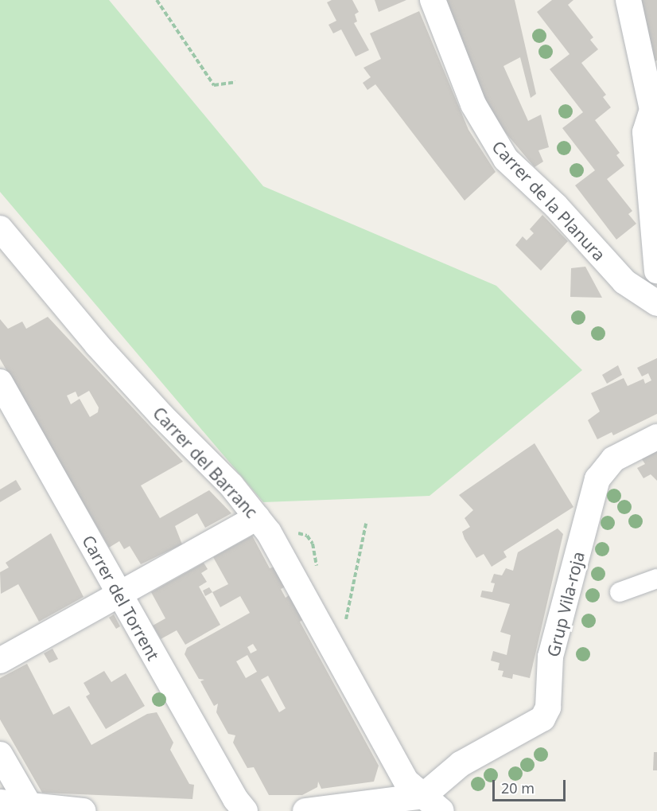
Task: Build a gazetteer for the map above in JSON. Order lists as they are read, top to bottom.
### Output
{
  "streets": {
    "street": [
      "Carrer de la Planura",
      "Carrer del Barranc",
      "Carrer del Torrent",
      "Grup Vila-roja"
    ]
  },
  "crossings": [
    ["Carrer del Barranc", "Grup Vila-roja"]
  ],
  "scale_bar": "20 m"
}
